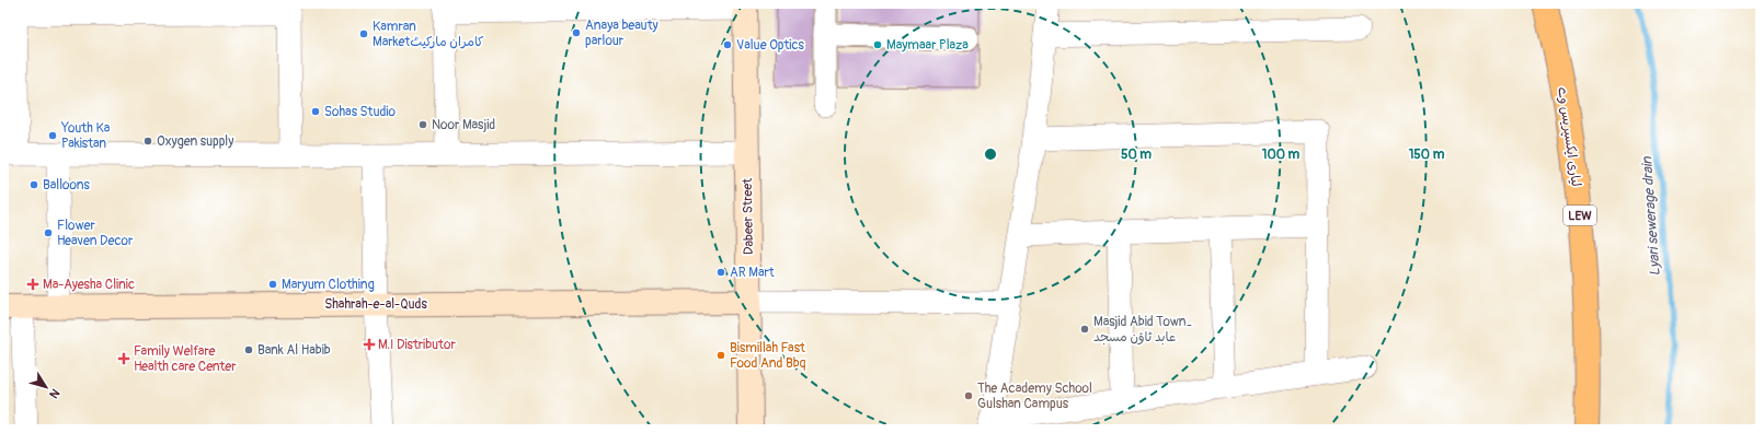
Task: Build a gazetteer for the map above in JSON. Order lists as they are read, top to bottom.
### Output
{
  "streets": {
    "highway": ["لیاری ایکسپریس وے", "LEW"],
    "street": ["Dabeer Street", "Shahrah-e-al-Quds"]
  },
  "crossings": [
    ["Dabeer Street", "Shahrah-e-al-Quds"]
  ],
  "water": ["Lyari sewerage drain"],
  "places": {
    "other": [
      "Anaya beauty parlour",
      "Kamran Marketکامران مارکیٹ",
      "Value Optics",
      "Maymaar Plaza",
      "Sohas Studio",
      "Noor Masjid",
      "Youth Ka Pakistan",
      "Oxygen supply",
      "Balloons",
      "Flower Heaven Decor",
      "AR Mart",
      "Maryum Clothing",
      "Masjid Abid Town۔ عابد ٹاؤن مسجد",
      "Bank Al Habib",
      "Bismillah Fast Food And Bbq",
      "The Academy School Gulshan Campus"
    ],
    "health": ["Ma-Ayesha Clinic", "M.I Distributor", "Family Welfare Health care Center"]
  },
  "north": "bottom right",
  "rings": ["50 m", "100 m", "150 m"]
}
